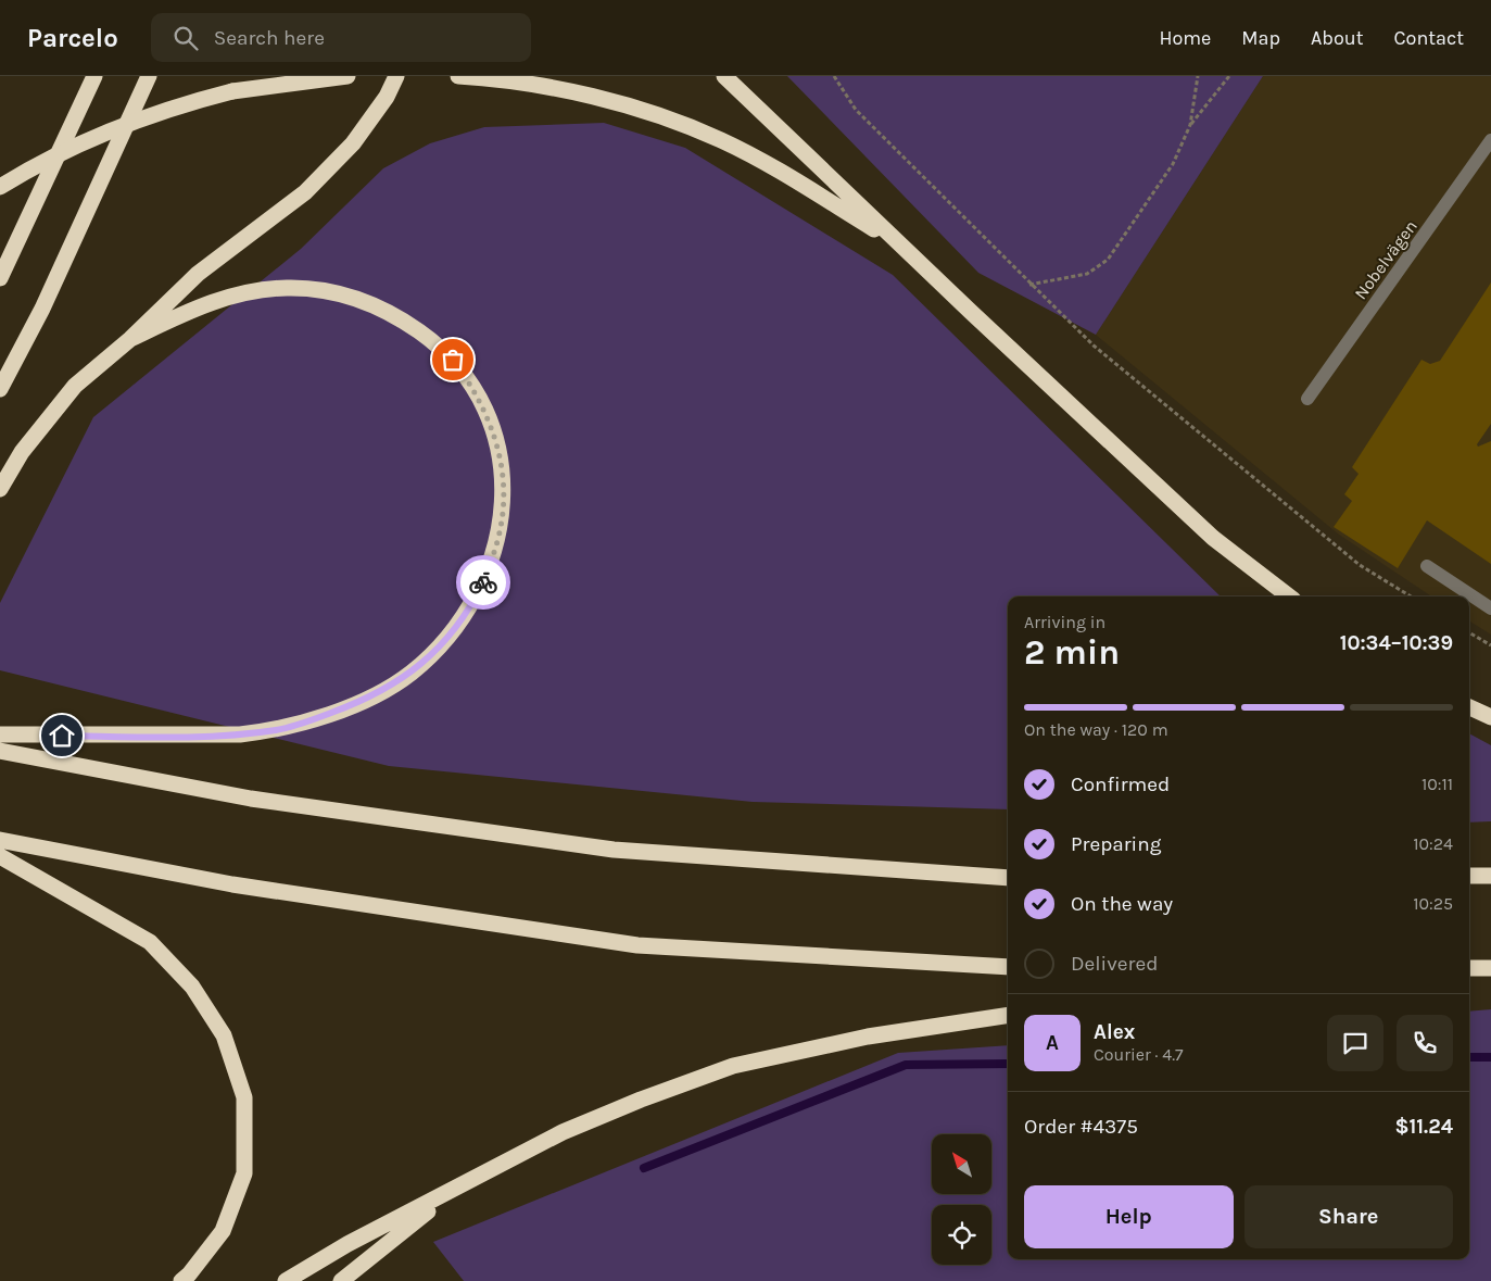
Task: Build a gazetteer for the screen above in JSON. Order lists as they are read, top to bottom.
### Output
{
  "streets": {
    "street": ["Nobelvägen"]
  },
  "north": "top left",
  "page": {
    "header": "Parcelo",
    "search": "Search here",
    "nav": [
      "Home",
      "Map",
      "About",
      "Contact"
    ],
    "heading": ["2 min", "Arriving in", "10:34–10:39"],
    "panel": [
      "Alex",
      "Courier · 4.7",
      "Order #4375",
      "$11.24"
    ],
    "bar": "On the way · 120 m",
    "list": [
      ["Confirmed", "10:11"],
      ["Preparing", "10:24"],
      ["On the way", "10:25"],
      "Delivered"
    ],
    "round": "A",
    "buttons": ["Help", "Share"]
  }
}
